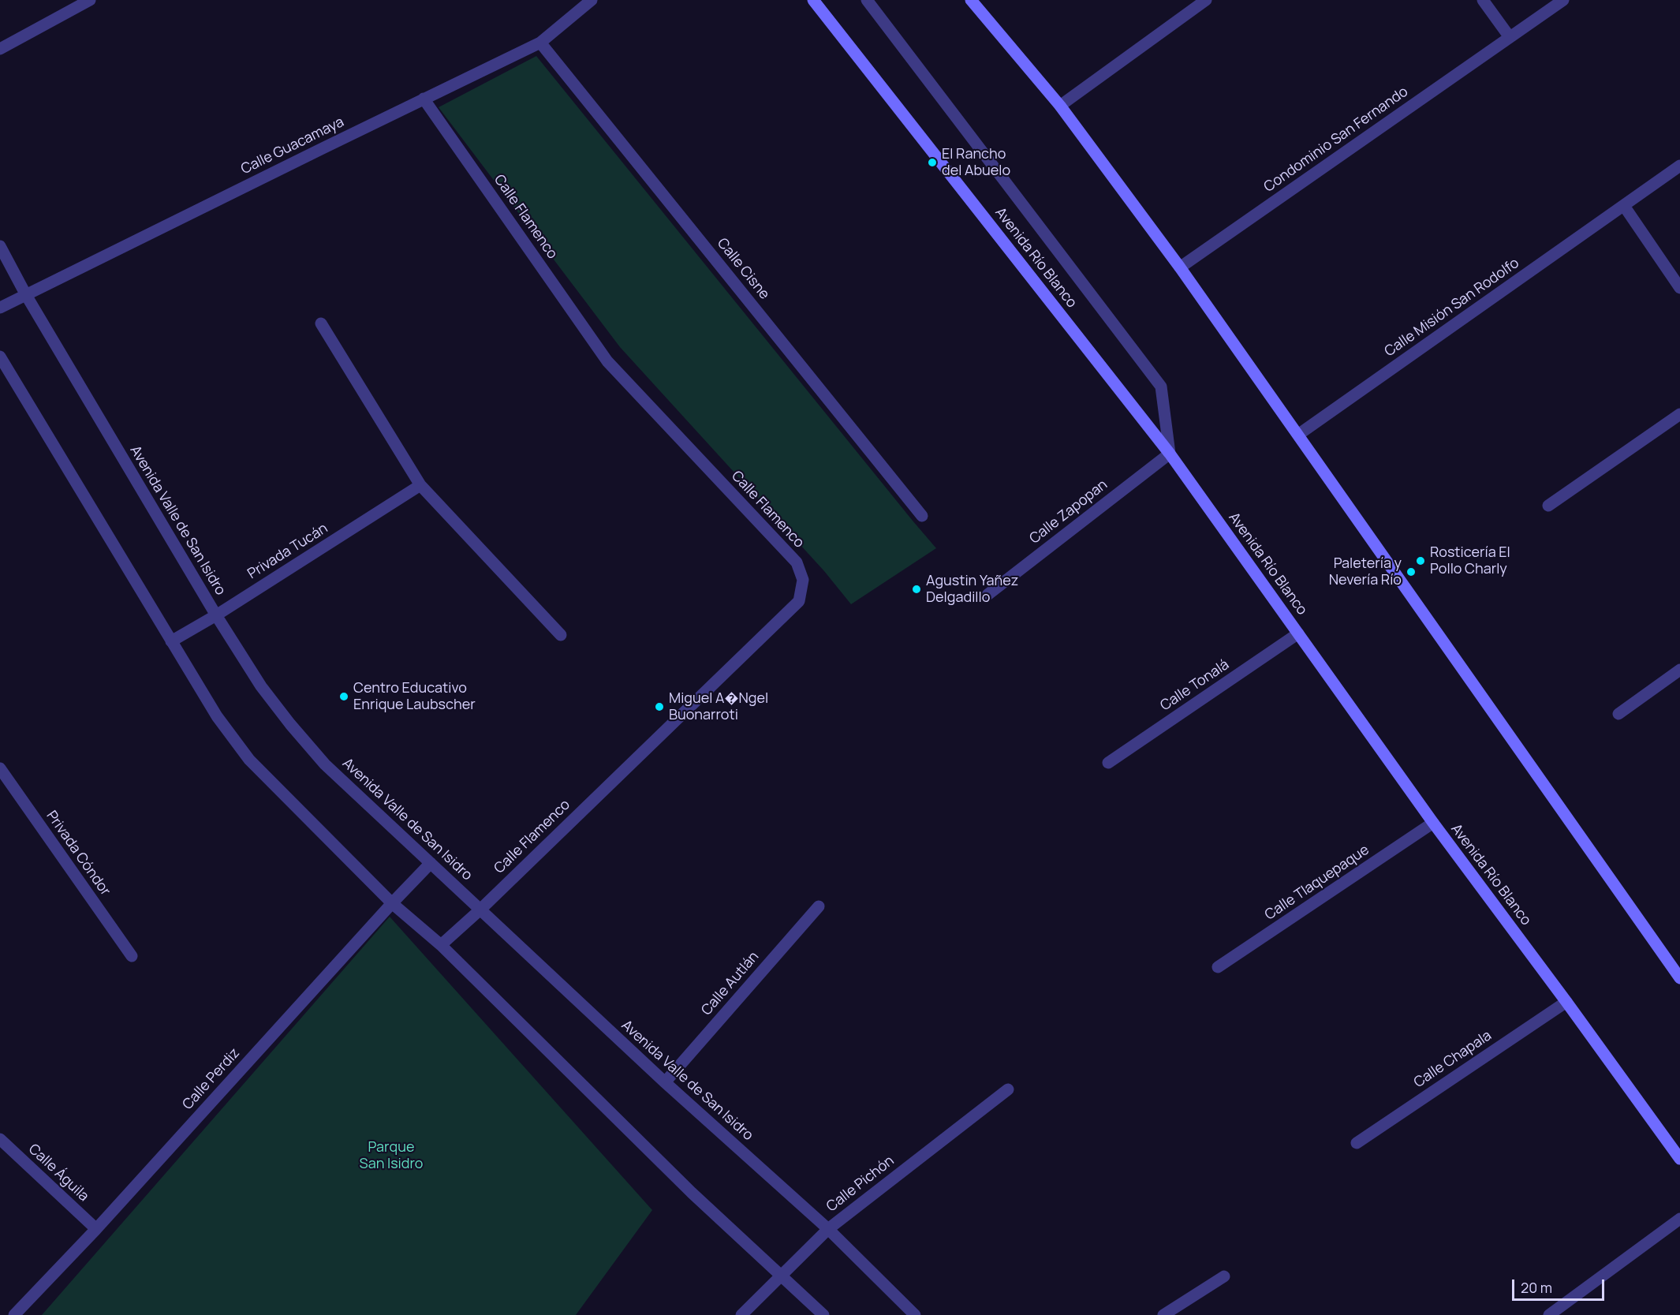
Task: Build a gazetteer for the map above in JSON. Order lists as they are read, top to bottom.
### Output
{
  "streets": {
    "street": [
      "Condominio San Fernando",
      "Calle Guacamaya",
      "Calle Flamenco",
      "Avenida Río Blanco",
      "Calle Cisne",
      "Calle Misión San Rodolfo",
      "Calle Zapopan",
      "Avenida Valle de San Isidro",
      "Privada Tucán",
      "Calle Tonalá",
      "Privada Cóndor",
      "Calle Tlaquepaque",
      "Calle Autlán",
      "Calle Chapala",
      "Calle Perdiz",
      "Calle Águila",
      "Calle Pichón"
    ]
  },
  "crossings": [
    ["Calle Guacamaya", "Calle Flamenco"],
    ["Calle Guacamaya", "Calle Cisne"],
    ["Calle Guacamaya", "Avenida Valle de San Isidro"],
    ["Calle Flamenco", "Avenida Valle de San Isidro"],
    ["Avenida Río Blanco", "Calle Zapopan"],
    ["Avenida Río Blanco", "Calle Tonalá"],
    ["Avenida Río Blanco", "Calle Tlaquepaque"],
    ["Avenida Río Blanco", "Calle Chapala"],
    ["Avenida Valle de San Isidro", "Privada Tucán"],
    ["Avenida Valle de San Isidro", "Calle Autlán"],
    ["Avenida Valle de San Isidro", "Calle Perdiz"],
    ["Avenida Valle de San Isidro", "Calle Pichón"],
    ["Calle Perdiz", "Calle Águila"]
  ],
  "parks": ["Parque San Isidro"],
  "places": [
    "El Rancho del Abuelo",
    "Rosticería El Pollo Charly",
    "Paletería y Nevería Río",
    "Agustin Yañez Delgadillo",
    "Centro Educativo Enrique Laubscher",
    "Miguel A�Ngel Buonarroti"
  ],
  "scale_bar": "20 m"
}
